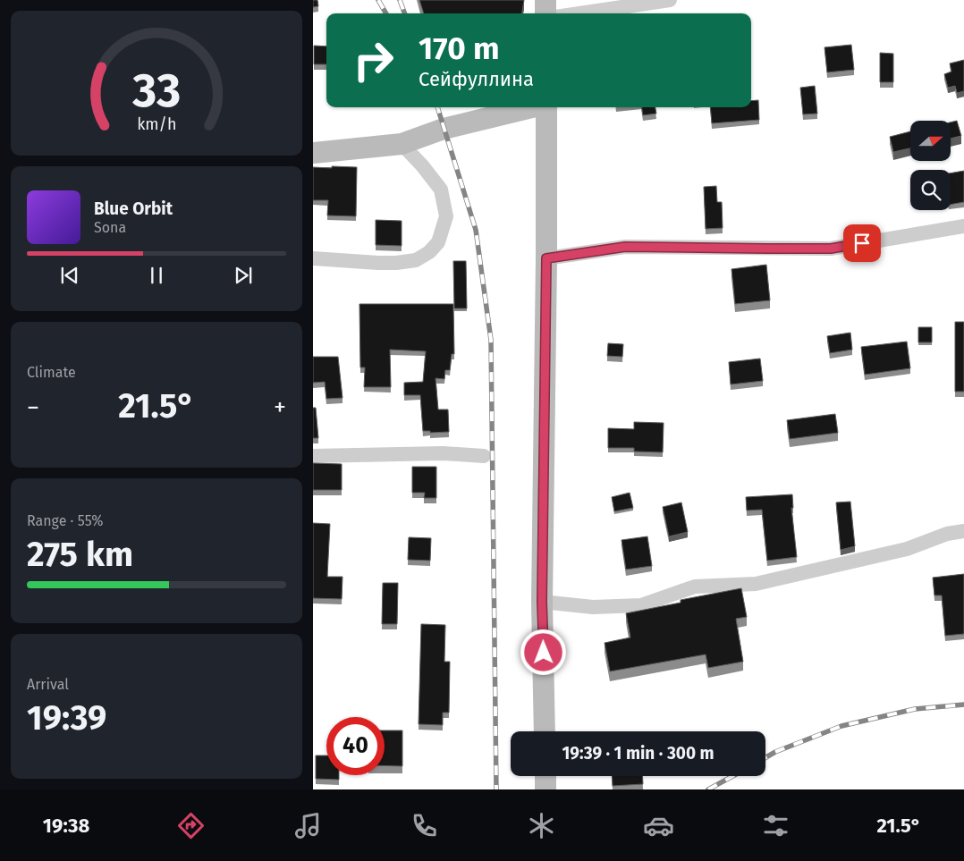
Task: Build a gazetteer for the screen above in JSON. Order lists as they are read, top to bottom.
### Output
{
  "north": "right",
  "page": {
    "turn": ["170 m", "Сейфуллина"],
    "song": ["Blue Orbit", "Sona"],
    "tile": [
      "Climate",
      ["Range · 55%", "275 km"],
      ["Arrival", "19:39"]
    ],
    "heat": ["−", "21.5°", "+"],
    "limit": "40",
    "trip": "19:39 · 1 min · 300 m",
    "tabs": ["19:38", "21.5°"],
    "gauge": ["33", "km/h"]
  }
}
